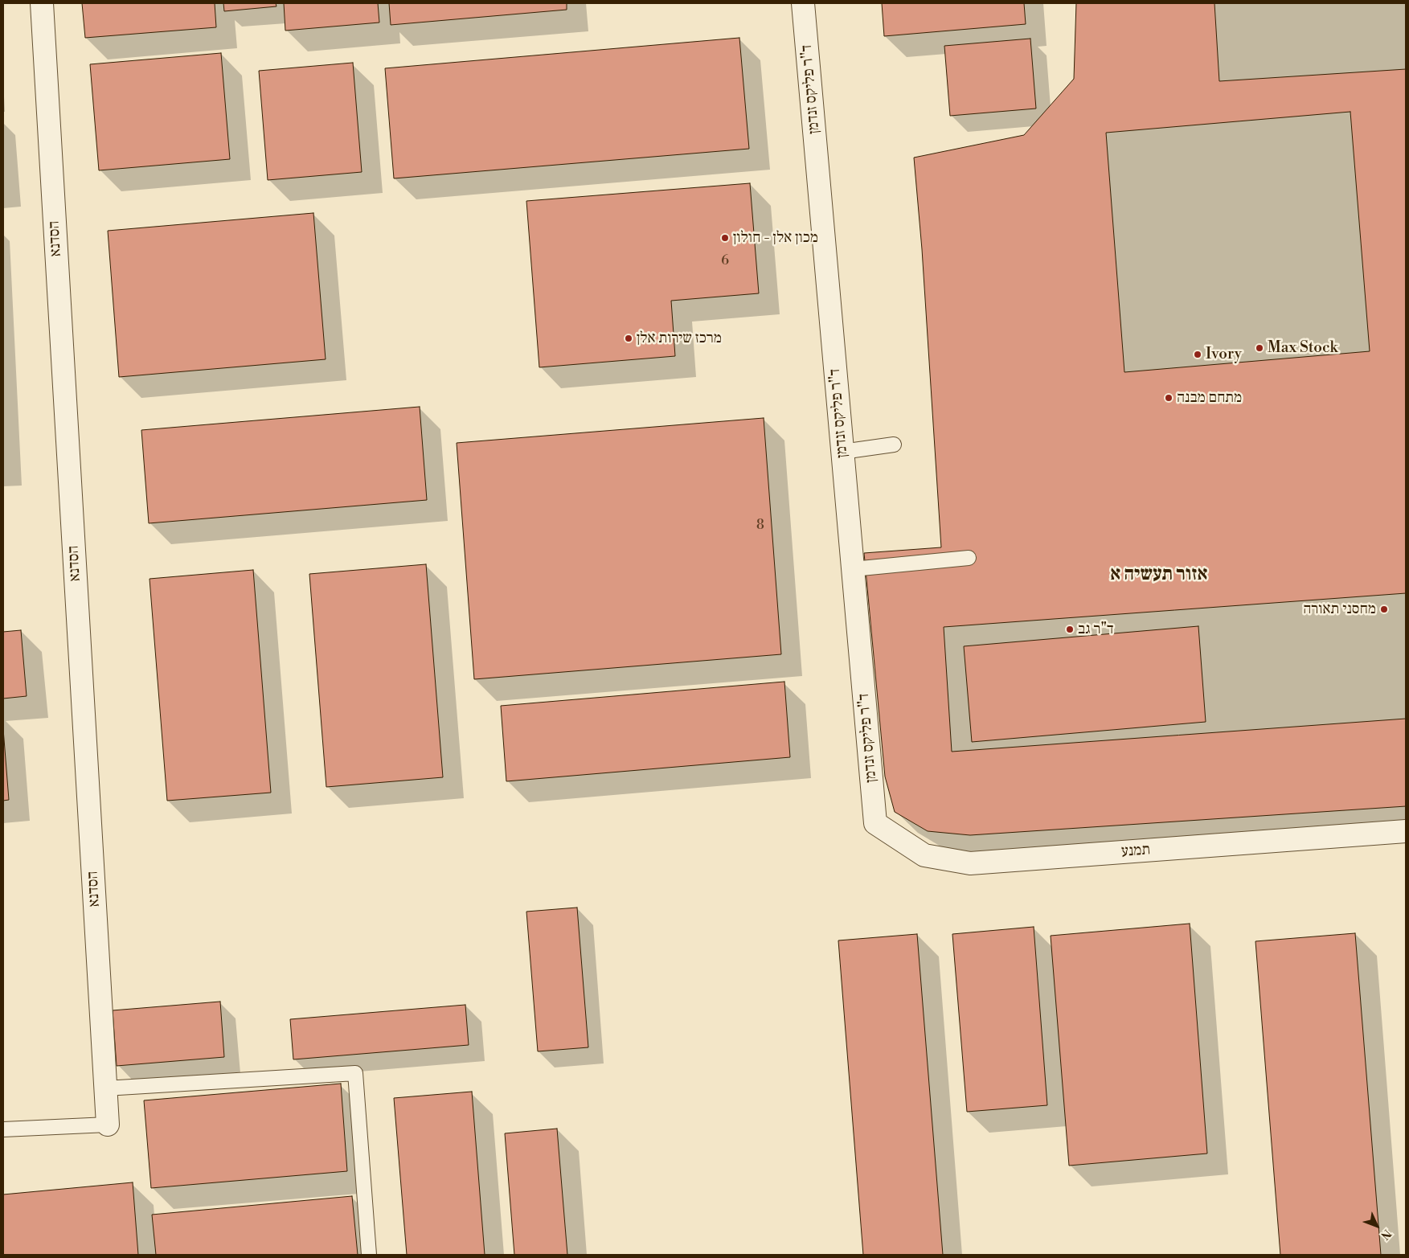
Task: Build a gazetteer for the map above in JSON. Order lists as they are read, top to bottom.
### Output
{
  "streets": {
    "street": ["ד''ר פליקס זנדמן", "הסדנא", "תמנע"]
  },
  "crossings": [
    ["ד''ר פליקס זנדמן", "תמנע"]
  ],
  "districts": ["אזור תעשיה א"],
  "places": [
    "מכון אלן - חולון",
    "מרכז שירות אלן",
    "Max Stock",
    "Ivory",
    "מתחם מבנה",
    "מחסני תאורה",
    "ד\"ר גב"
  ],
  "house_numbers": ["6", "8"],
  "north": "bottom right"
}
